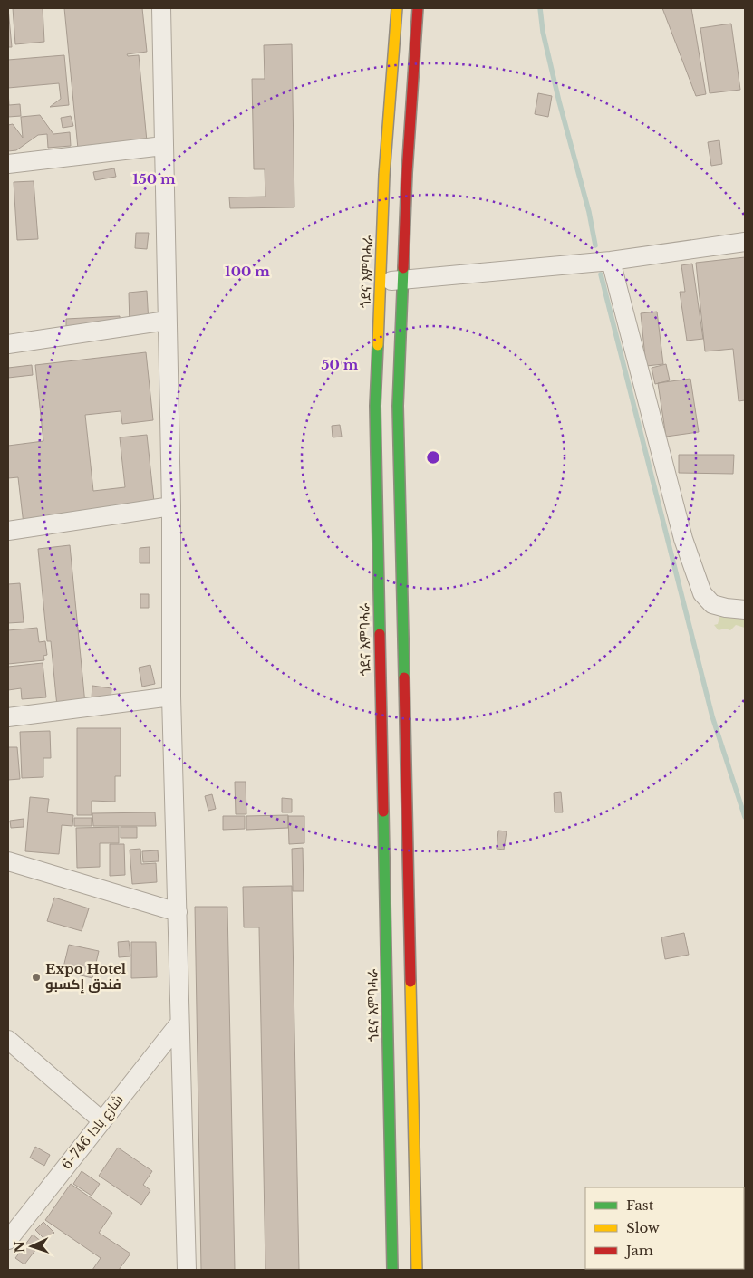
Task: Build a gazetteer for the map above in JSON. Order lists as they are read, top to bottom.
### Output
{
  "streets": {
    "main road": ["ጎደና እምባሓራ"],
    "street": ["شارع بادا 746-6"]
  },
  "places": ["Expo Hotel فندق إكسبو"],
  "legend": ["Fast", "Slow", "Jam"],
  "north": "left",
  "rings": ["150 m", "100 m", "50 m"]
}
